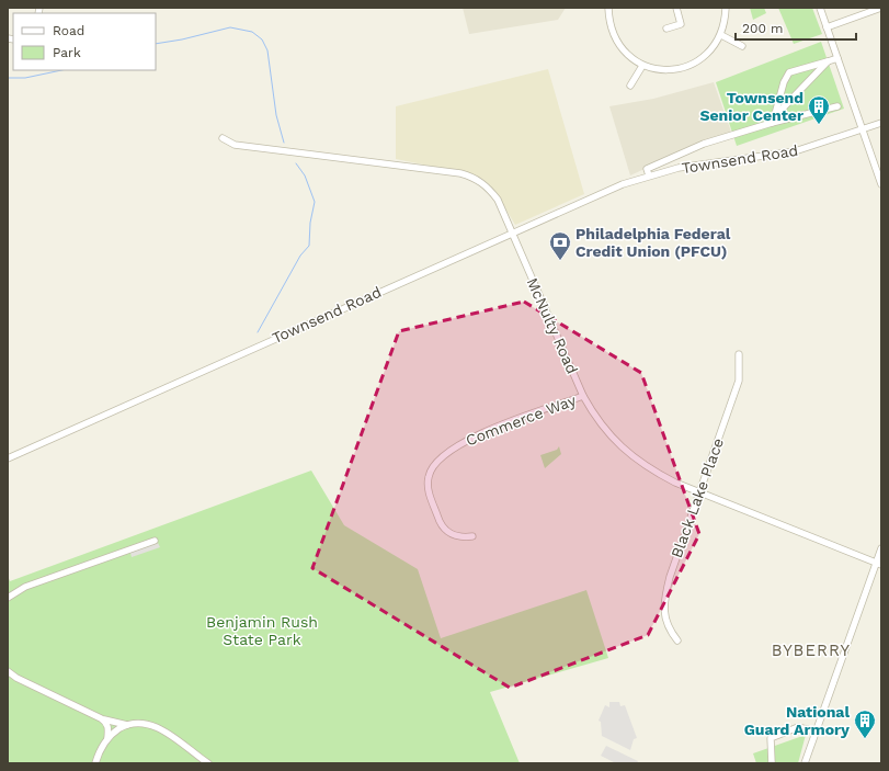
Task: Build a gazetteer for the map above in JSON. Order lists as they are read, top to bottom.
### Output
{
  "streets": {
    "street": [
      "Townsend Road",
      "McNulty Road",
      "Commerce Way",
      "Black Lake Place"
    ]
  },
  "crossings": [
    ["Townsend Road", "McNulty Road"],
    ["McNulty Road", "Commerce Way"],
    ["McNulty Road", "Black Lake Place"]
  ],
  "districts": ["BYBERRY"],
  "parks": ["Benjamin Rush State Park"],
  "places": {
    "building": ["Townsend Senior Center", "National Guard Armory"],
    "bank": ["Philadelphia Federal Credit Union (PFCU)"]
  },
  "legend": ["Road", "Park"],
  "scale_bar": "200 m"
}
